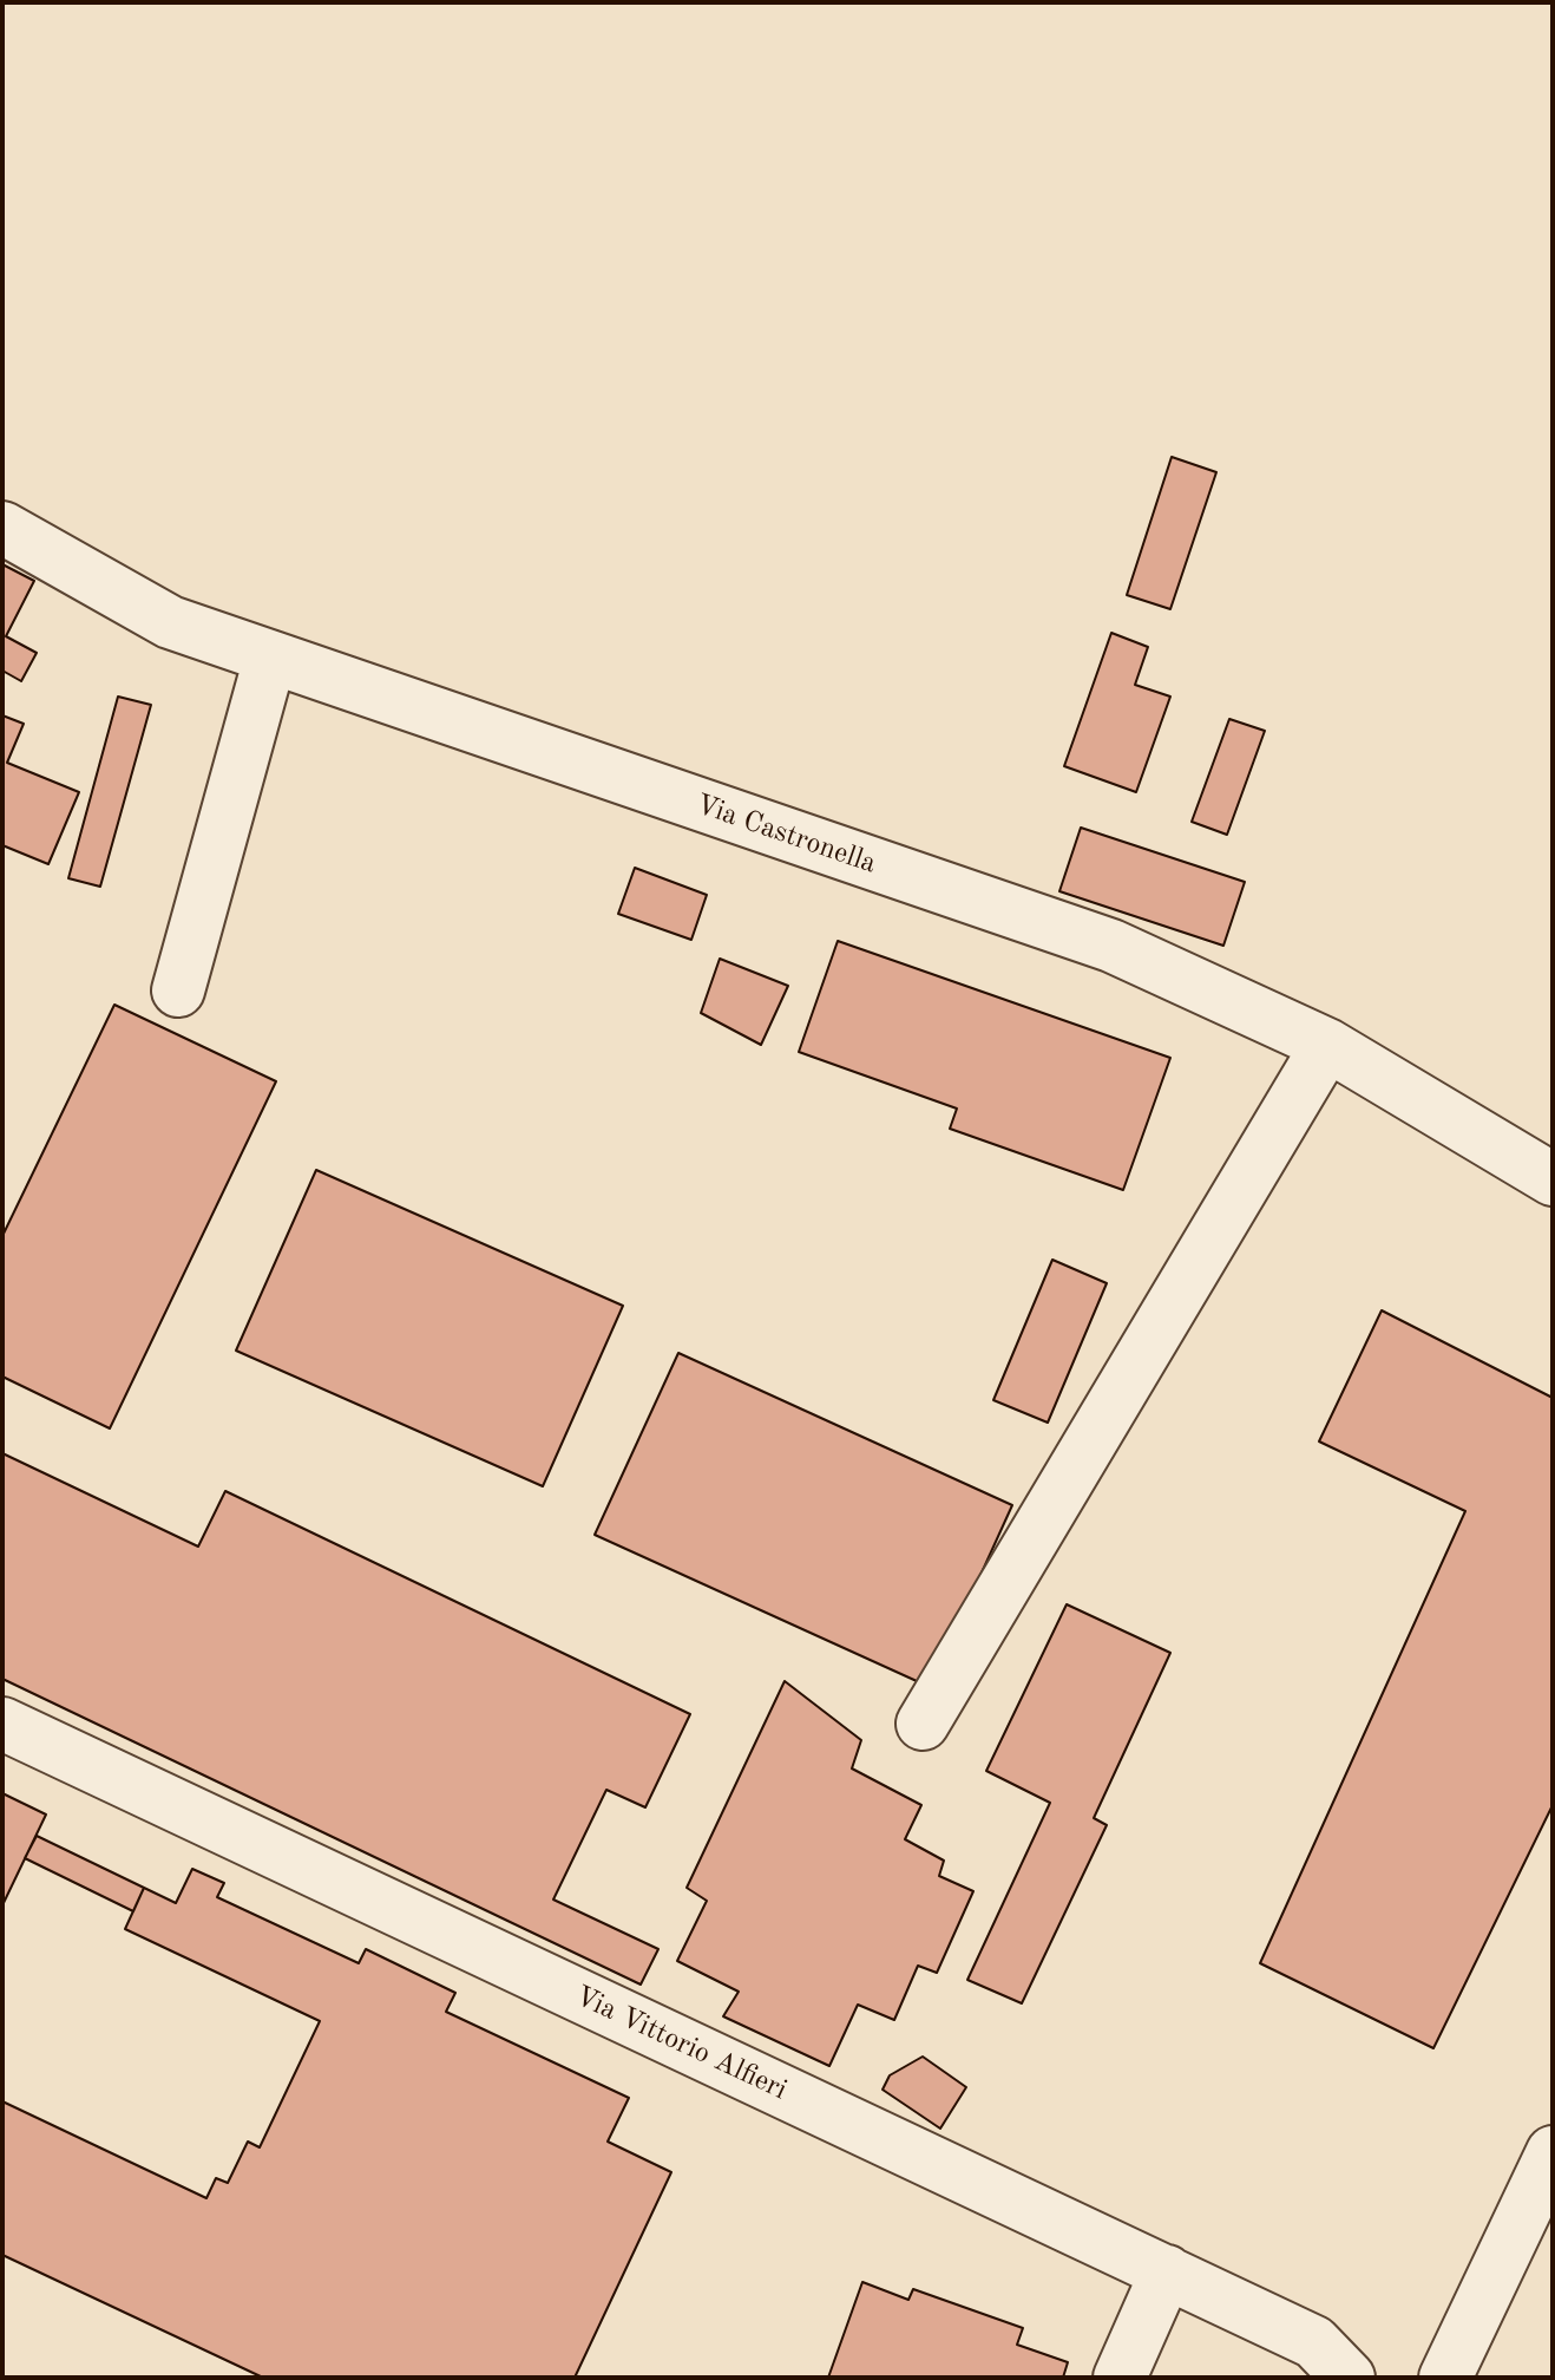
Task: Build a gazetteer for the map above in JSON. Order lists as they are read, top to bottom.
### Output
{
  "streets": {
    "street": ["Via Castronella", "Via Vittorio Alfieri"]
  }
}
